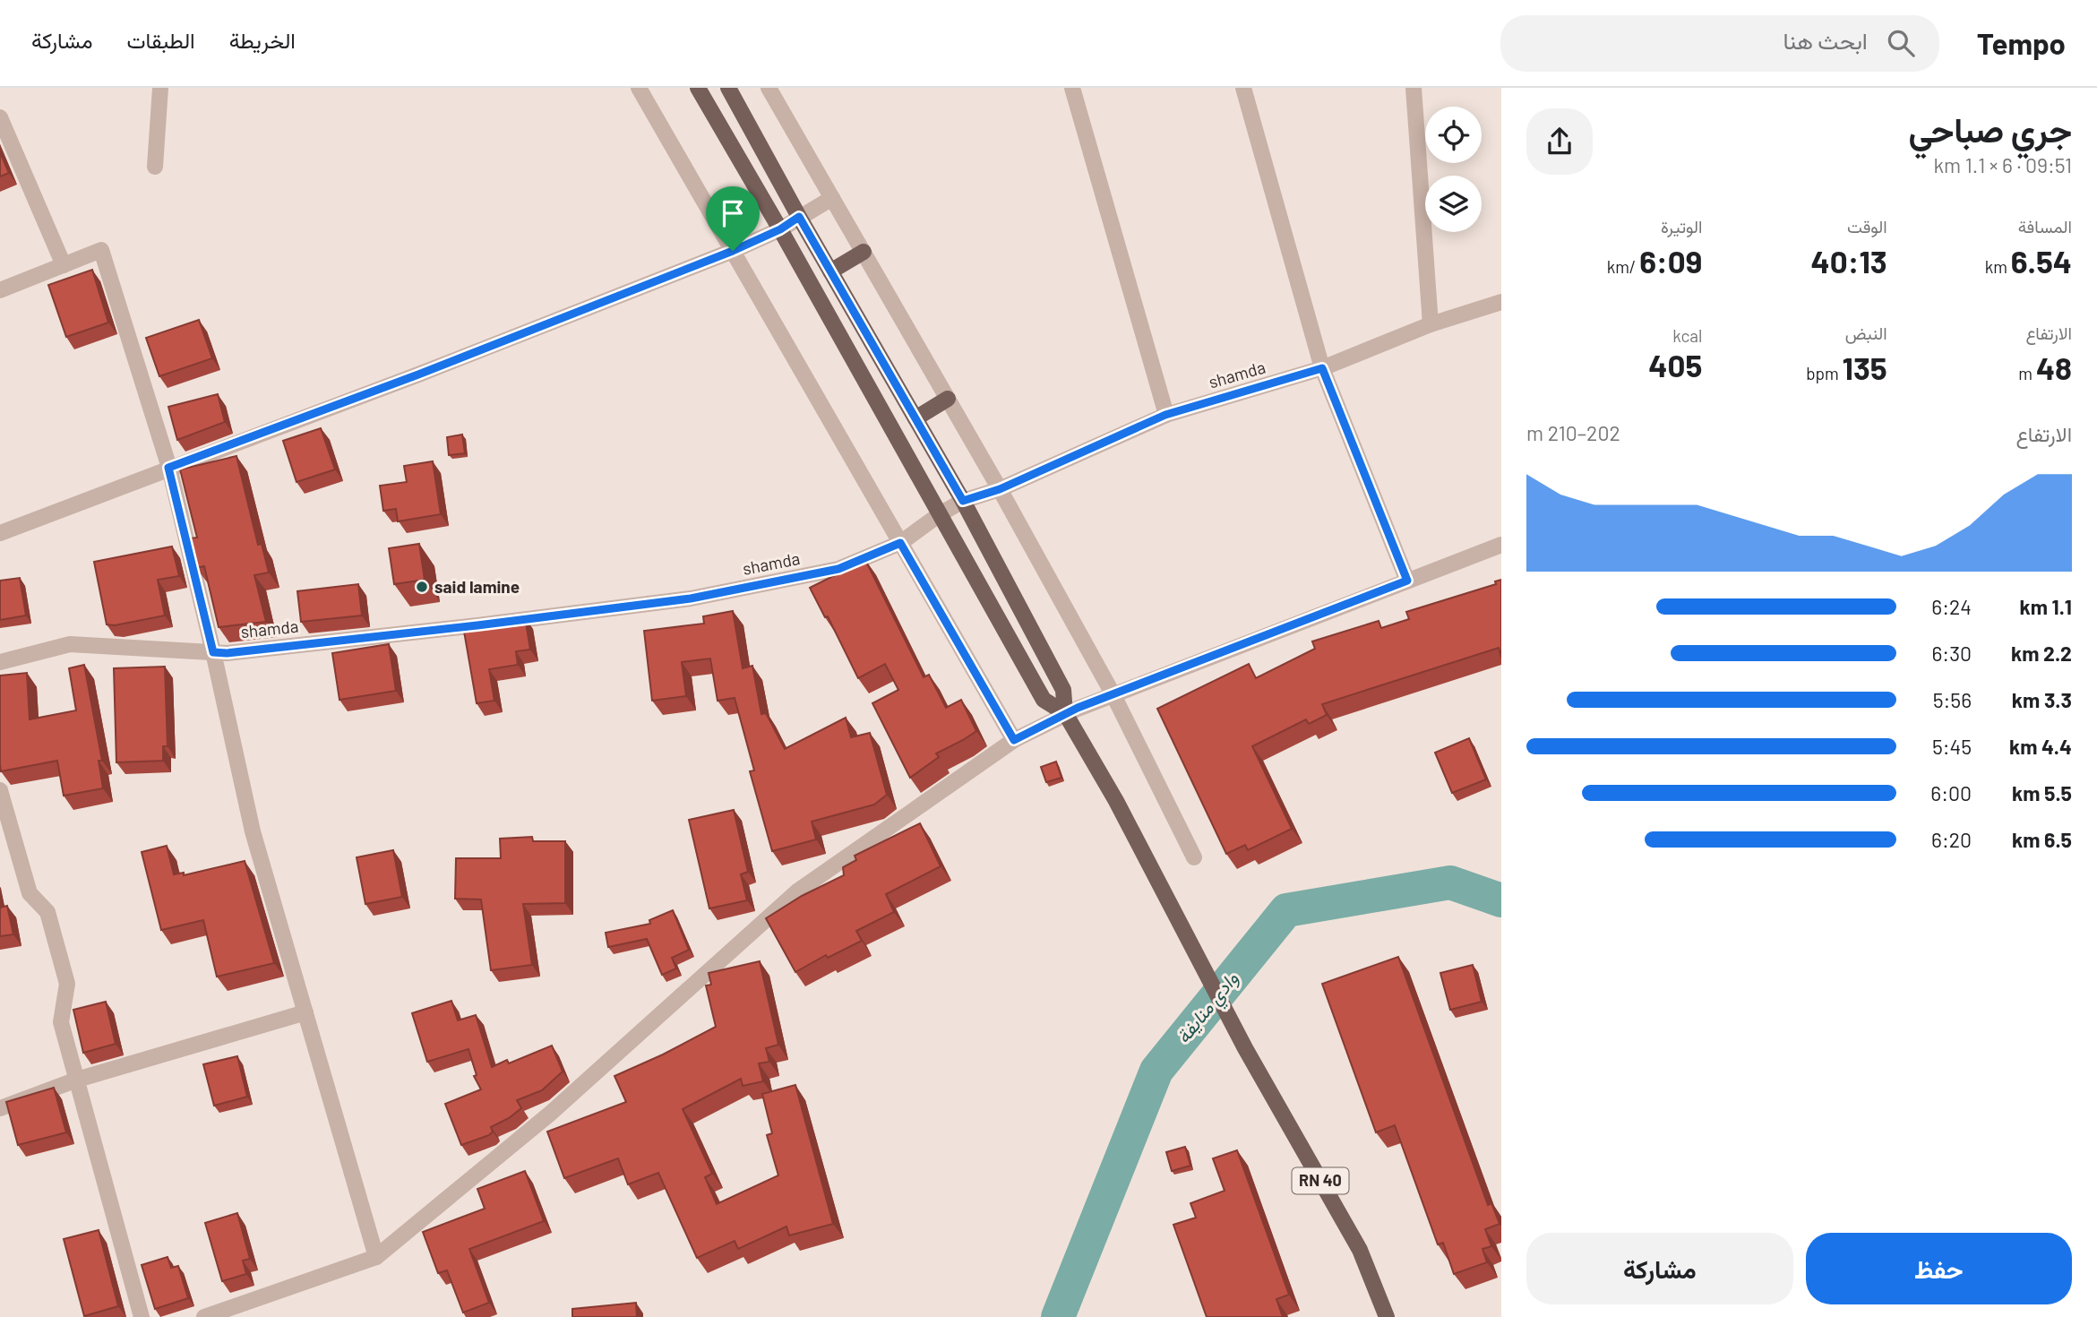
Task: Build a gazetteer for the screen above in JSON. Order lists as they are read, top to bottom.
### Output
{
  "streets": {
    "main road": ["RN 40"],
    "street": ["shamda"]
  },
  "water": ["وادي منايفة"],
  "places": ["said lamine"],
  "page": {
    "header": "Tempo",
    "search": "ابحث هنا",
    "nav": ["الخريطة", "الطبقات", "مشاركة"],
    "heading": ["جري صباحي", "09:51 · 6 × 1.1 km"],
    "stats": [
      ["المسافة", "6.54 km"],
      ["الوقت", "40:13"],
      ["الوتيرة", "6:09 /km"],
      ["الارتفاع", "48 m"],
      ["النبض", "135 bpm"],
      ["kcal", "405"]
    ],
    "chart": ["الارتفاع", "202–210 m"],
    "list": [
      {
        "name": "1.1 km",
        "note": "6:24"
      },
      {
        "name": "2.2 km",
        "note": "6:30"
      },
      {
        "name": "3.3 km",
        "note": "5:56"
      },
      {
        "name": "4.4 km",
        "note": "5:45"
      },
      {
        "name": "5.5 km",
        "note": "6:00"
      },
      {
        "name": "6.5 km",
        "note": "6:20"
      }
    ],
    "buttons": ["حفظ", "مشاركة"]
  }
}
